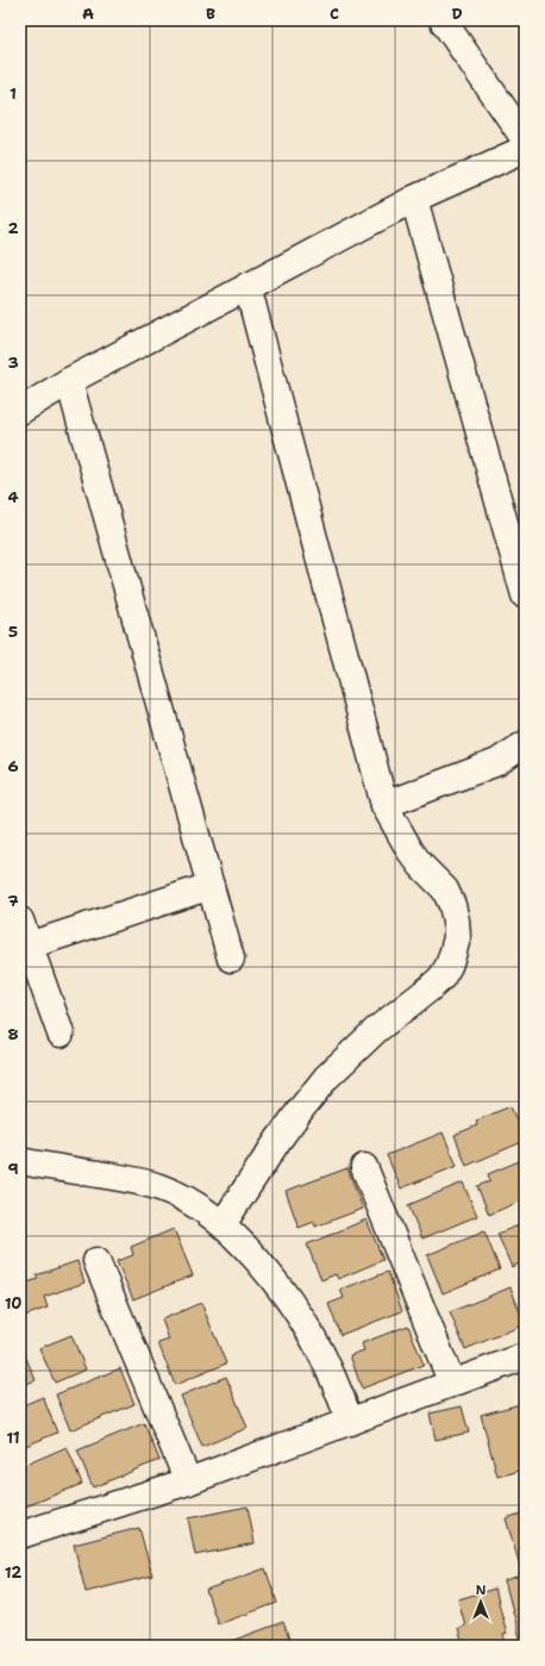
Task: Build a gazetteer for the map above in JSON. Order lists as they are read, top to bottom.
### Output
{
  "north": "top",
  "grid": {
    "columns": [
      "A",
      "B",
      "C",
      "D"
    ],
    "rows": [
      "1",
      "2",
      "3",
      "4",
      "5",
      "6",
      "7",
      "8",
      "9",
      "10",
      "11",
      "12"
    ]
  }
}
